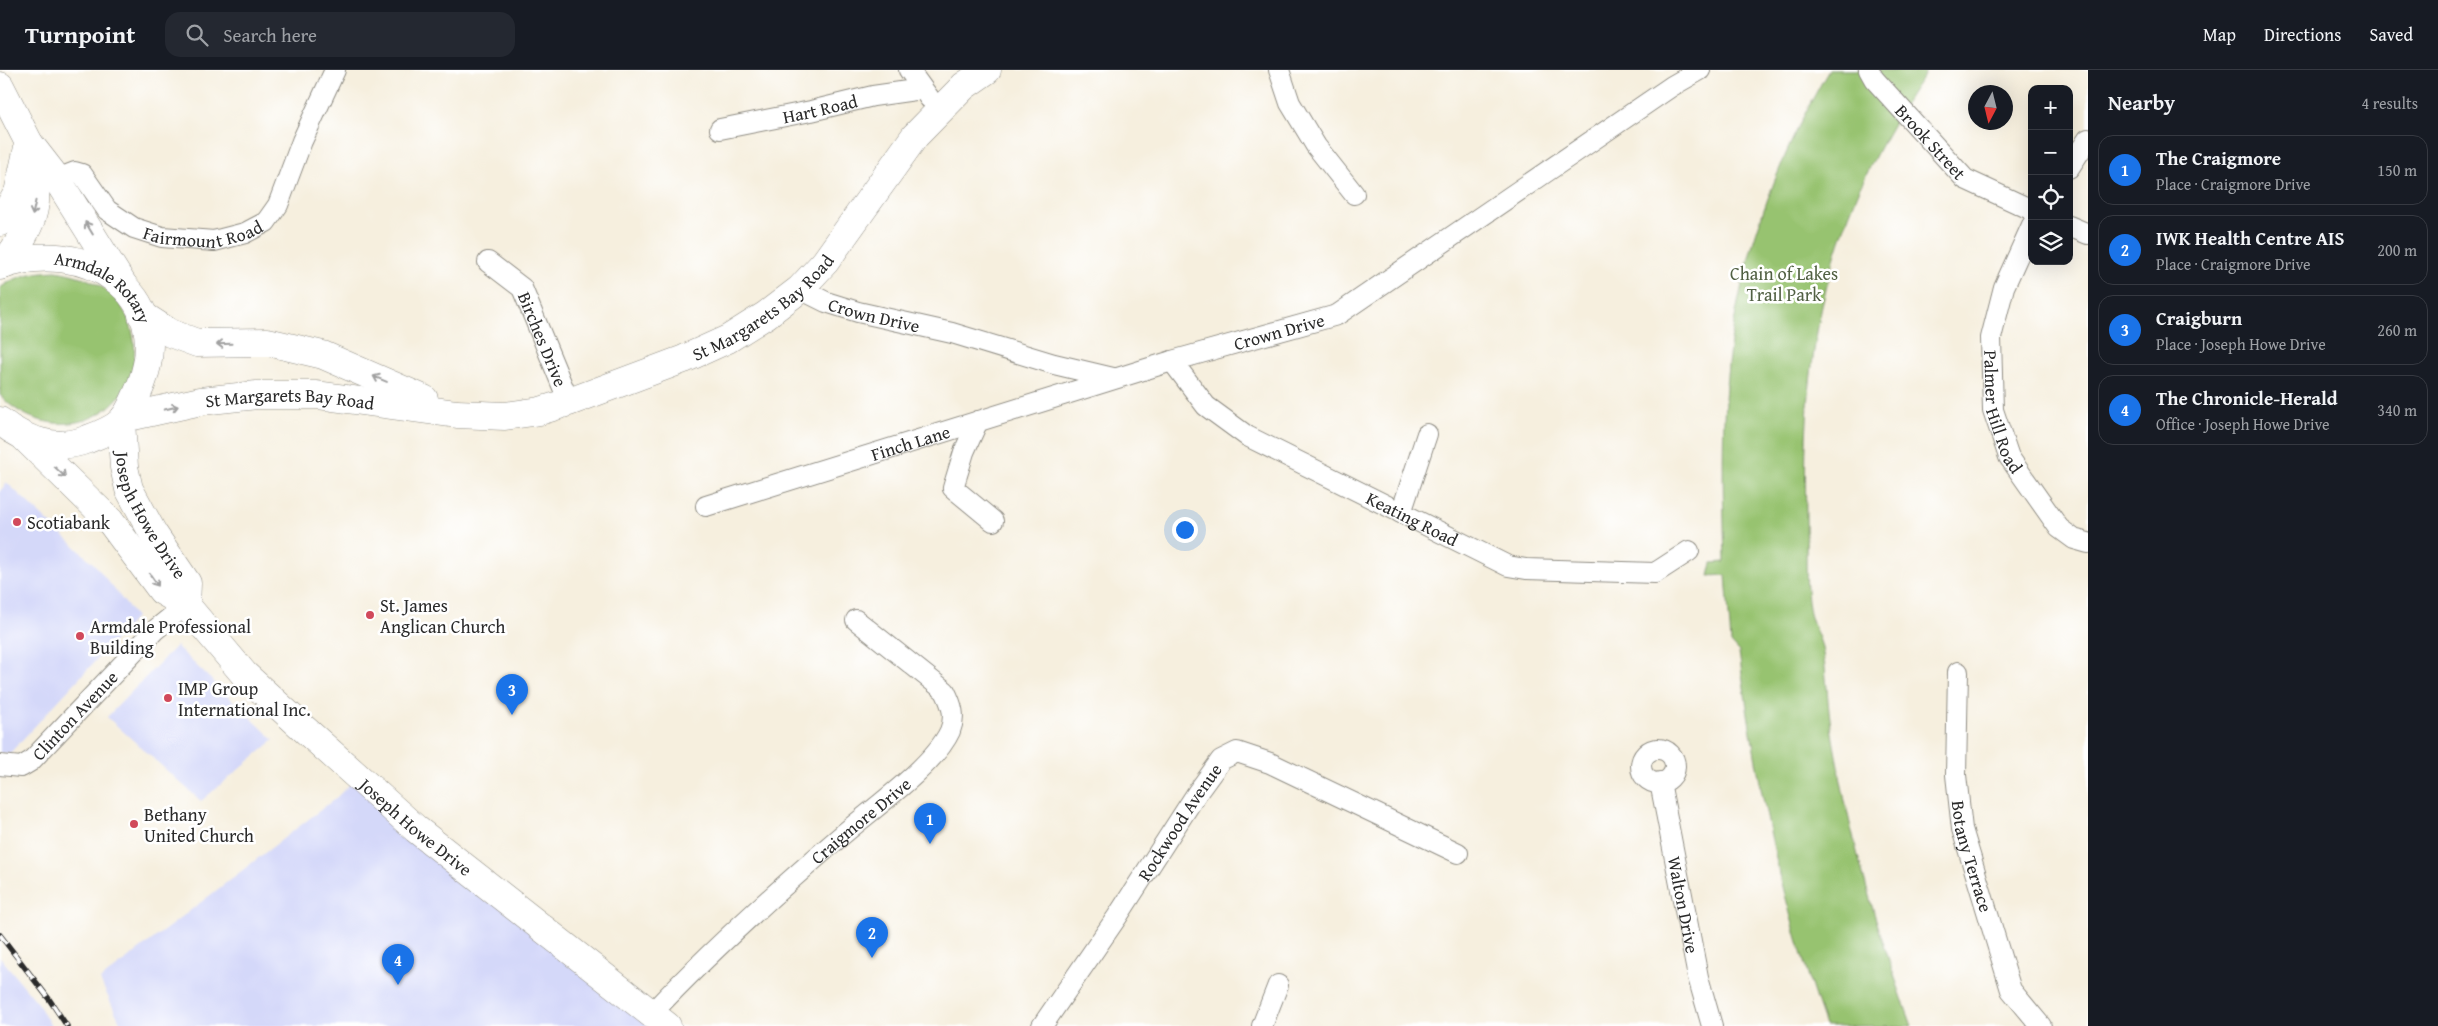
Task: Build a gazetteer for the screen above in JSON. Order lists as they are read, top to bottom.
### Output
{
  "streets": {
    "main road": ["Armdale Rotary", "St Margarets Bay Road", "Joseph Howe Drive"],
    "street": [
      "Hart Road",
      "Brook Street",
      "Fairmount Road",
      "Crown Drive",
      "Birches Drive",
      "Palmer Hill Road",
      "Finch Lane",
      "Keating Road",
      "Clinton Avenue",
      "Craigmore Drive",
      "Rockwood Avenue",
      "Botany Terrace",
      "Walton Drive"
    ]
  },
  "crossings": [
    ["Hart Road", "St Margarets Bay Road"],
    ["Armdale Rotary", "St Margarets Bay Road"],
    ["Armdale Rotary", "Joseph Howe Drive"],
    ["St Margarets Bay Road", "Crown Drive"],
    ["St Margarets Bay Road", "Birches Drive"],
    ["St Margarets Bay Road", "Joseph Howe Drive"],
    ["Crown Drive", "Finch Lane"],
    ["Crown Drive", "Keating Road"],
    ["Joseph Howe Drive", "Clinton Avenue"],
    ["Joseph Howe Drive", "Craigmore Drive"]
  ],
  "parks": ["Chain of Lakes Trail Park"],
  "places": [
    "Scotiabank",
    "St. James Anglican Church",
    "Armdale Professional Building",
    "IMP Group International Inc.",
    "Bethany United Church"
  ],
  "north": "bottom",
  "page": {
    "header": "Turnpoint",
    "search": "Search here",
    "nav": ["Map", "Directions", "Saved"],
    "heading": ["Nearby", "4 results"],
    "map_buttons": ["+", "−"],
    "list": [
      {
        "mark": "1",
        "name": "The Craigmore",
        "note": "Place · Craigmore Drive",
        "value": "150 m"
      },
      {
        "mark": "2",
        "name": "IWK Health Centre AIS",
        "note": "Place · Craigmore Drive",
        "value": "200 m"
      },
      {
        "mark": "3",
        "name": "Craigburn",
        "note": "Place · Joseph Howe Drive",
        "value": "260 m"
      },
      {
        "mark": "4",
        "name": "The Chronicle-Herald",
        "note": "Office · Joseph Howe Drive",
        "value": "340 m"
      }
    ],
    "pins": [
      "3",
      "1",
      "2",
      "4"
    ]
  }
}
